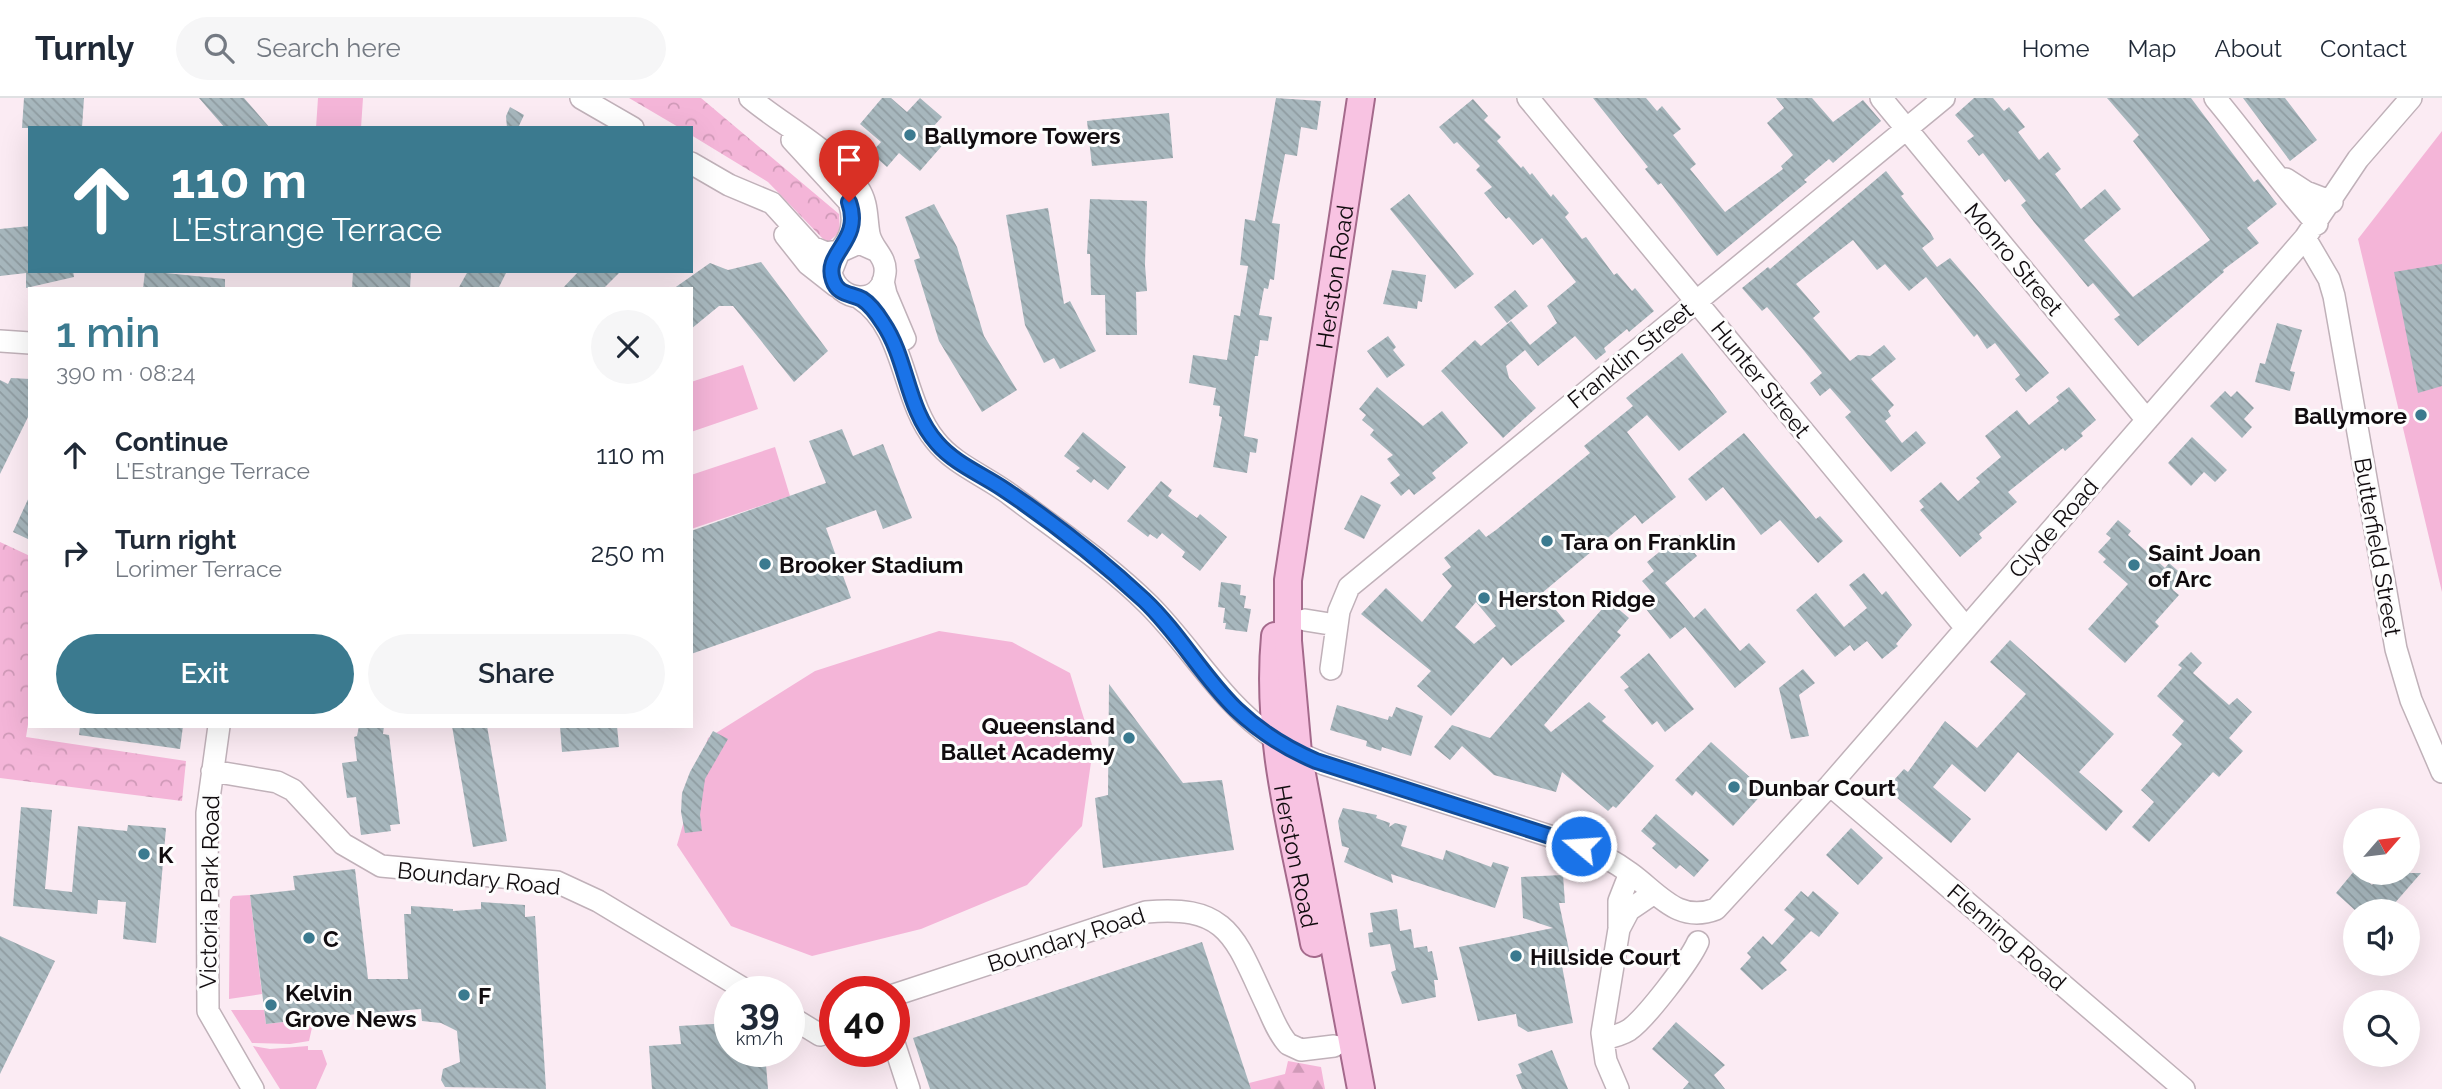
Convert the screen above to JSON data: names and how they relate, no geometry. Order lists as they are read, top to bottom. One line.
{"streets":{"main road":["Herston Road"],"street":["Monro Street","Franklin Street","Hunter Street","Clyde Road","Butterfield Street","Boundary Road","Victoria Park Road","Fleming Road"]},"crossings":[["Monro Street","Franklin Street"],["Monro Street","Clyde Road"],["Herston Road","Boundary Road"],["Franklin Street","Hunter Street"],["Hunter Street","Clyde Road"],["Clyde Road","Butterfield Street"],["Clyde Road","Fleming Road"],["Boundary Road","Victoria Park Road"]],"places":["Ballymore Towers","Ballymore","Tara on Franklin","Brooker Stadium","Saint Joan of Arc","Herston Ridge","Queensland Ballet Academy","Dunbar Court","K","C","Hillside Court","F","Kelvin Grove News"],"north":"top right","page":{"header":"Turnly","search":"Search here","nav":["Home","Map","About","Contact"],"turn":["110 m","L'Estrange Terrace"],"heading":["1 min","390 m · 08:24"],"list":[{"name":"Continue","note":"L'Estrange Terrace","value":"110 m"},{"name":"Turn right","note":"Lorimer Terrace","value":"250 m"}],"buttons":["Exit","Share"],"speed":"39 km/h","limit":"40"}}
